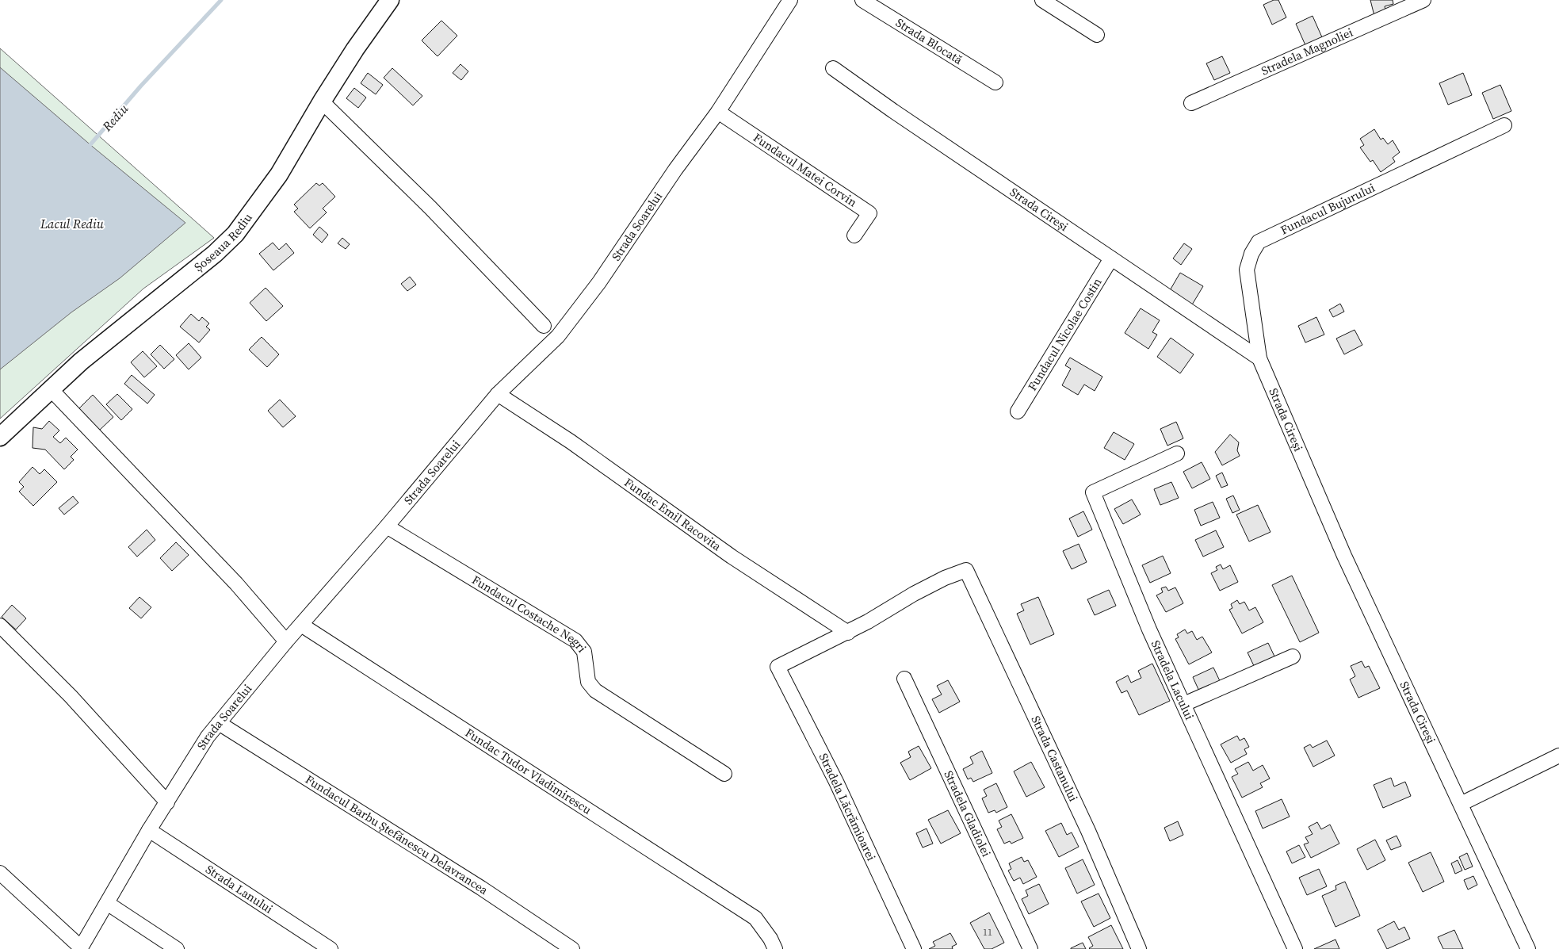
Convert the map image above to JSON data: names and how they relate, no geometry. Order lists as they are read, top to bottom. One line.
{"streets":{"main road":["Șoseaua Rediu"],"street":["Strada Blocată","Stradela Magnoliei","Fundacul Matei Corvin","Strada Cireși","Fundacul Bujurului","Strada Soarelui","Fundacul Nicolae Costin","Fundac Emil Racovita","Fundacul Costache Negri","Stradela Lacului","Strada Castanului","Fundac Tudor Vladimirescu","Stradela Lăcrămioarei","Stradela Gladiolei","Fundacul Barbu Ștefănescu Delavrancea","Strada Lanului"]},"crossings":[["Fundacul Matei Corvin","Strada Soarelui"],["Strada Cireși","Fundacul Bujurului"],["Strada Cireși","Fundacul Nicolae Costin"],["Strada Soarelui","Fundac Emil Racovita"],["Strada Soarelui","Fundacul Costache Negri"],["Strada Soarelui","Fundac Tudor Vladimirescu"],["Strada Soarelui","Fundacul Barbu Ștefănescu Delavrancea"],["Strada Soarelui","Strada Lanului"],["Fundac Emil Racovita","Strada Castanului"],["Fundac Emil Racovita","Stradela Lăcrămioarei"],["Strada Castanului","Stradela Lăcrămioarei"]],"water":["Rediu","Lacul Rediu"],"house_numbers":["11"]}
